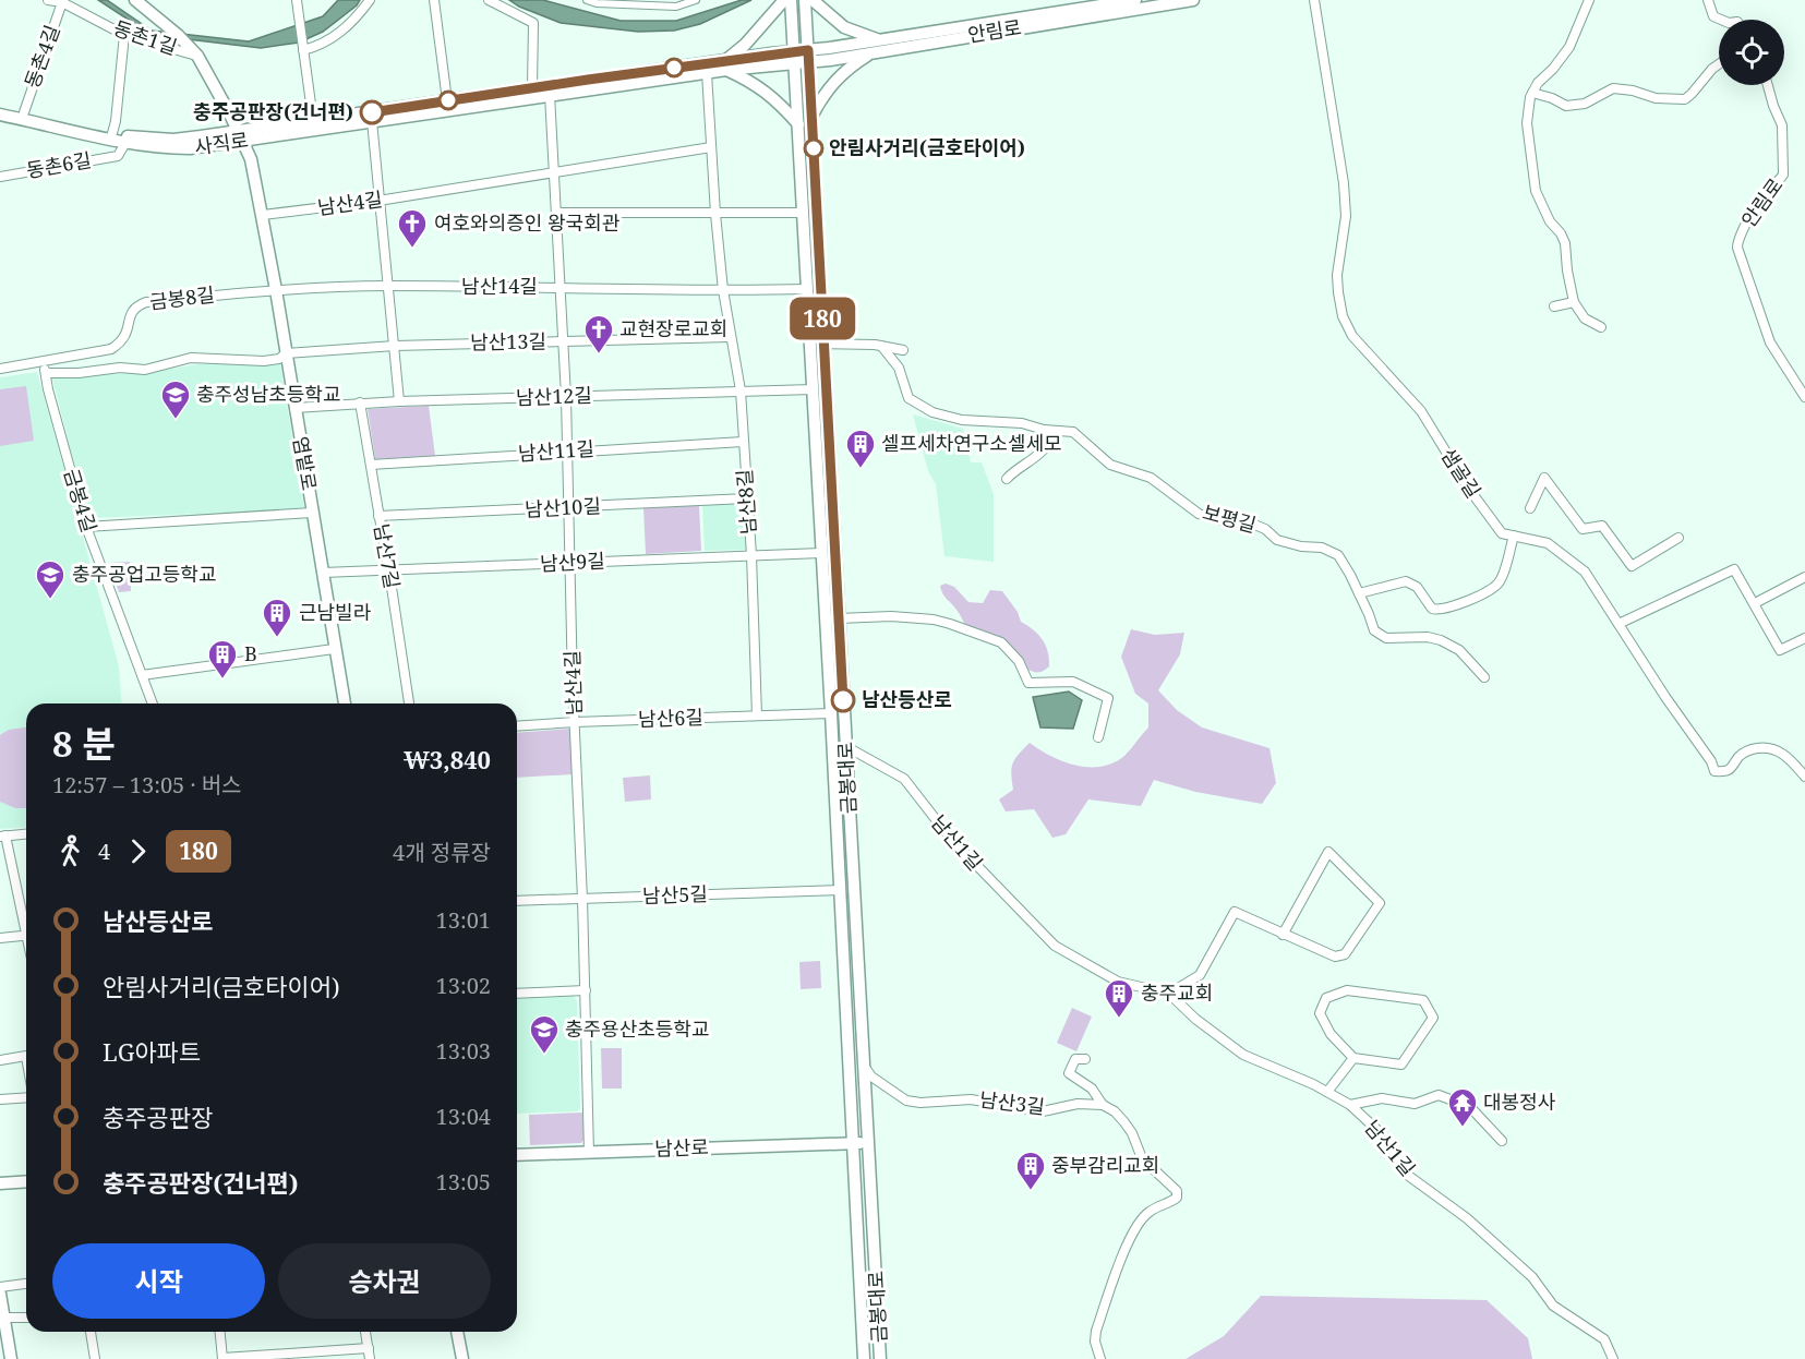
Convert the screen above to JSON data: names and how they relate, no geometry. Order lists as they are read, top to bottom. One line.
{"streets":{"street":["안림로","동촌1길","동촌4길","사직로","동촌6길","남산4길","남산14길","금봉8길","남산13길","남산12길","남산11길","염밭로","샘골길","금봉4길","남산8길","남산10길","보평길","남산7길","남산9길","남산6길","금봉대로","남산1길","남산5길","남산3길","남산로"]},"crossings":[["안림로","사직로"],["안림로","금봉대로"],["동촌1길","동촌4길"],["동촌1길","염밭로"],["동촌4길","사직로"],["사직로","동촌6길"],["사직로","남산4길"],["사직로","염밭로"],["사직로","금봉대로"],["남산4길","남산14길"],["남산4길","남산13길"],["남산4길","남산12길"],["남산4길","남산11길"],["남산4길","염밭로"],["남산4길","남산10길"],["남산4길","남산9길"],["남산4길","남산6길"],["남산4길","남산5길"],["남산4길","남산로"],["남산14길","금봉8길"],["남산14길","염밭로"],["남산14길","남산8길"],["남산14길","금봉대로"],["금봉8길","염밭로"],["금봉8길","금봉4길"],["남산13길","염밭로"],["남산13길","금봉4길"],["남산13길","남산8길"],["남산12길","염밭로"],["남산12길","남산8길"],["남산12길","남산7길"],["남산12길","금봉대로"],["남산11길","남산8길"],["남산11길","남산7길"],["염밭로","남산9길"],["남산8길","남산10길"],["남산8길","남산9길"],["남산8길","남산6길"],["남산10길","남산7길"],["남산7길","남산9길"],["남산9길","금봉대로"],["남산6길","금봉대로"],["금봉대로","남산1길"],["금봉대로","남산5길"],["금봉대로","남산3길"],["금봉대로","남산로"]],"places":{"other":["충주공판장(건너편)","안림사거리(금호타이어)","남산등산로"],"church":["여호와의증인 왕국회관","교현장로교회"],"school or university":["충주성남초등학교","충주공업고등학교","충주용산초등학교"],"building":["셀프세차연구소셀세모","근남빌라","B","충주교회","중부감리교회"],"temple":["대봉정사"]},"lines":["bus line 180"],"page":{"on_map":"180","heading":["8 분","12:57 – 13:05 · 버스","₩3,840"],"legs":["4","180","4개 정류장"],"list":[{"name":"남산등산로","value":"13:01"},{"name":"안림사거리(금호타이어)","value":"13:02"},{"name":"LG아파트","value":"13:03"},{"name":"충주공판장","value":"13:04"},{"name":"충주공판장(건너편)","value":"13:05"}],"buttons":["시작","승차권"]}}
